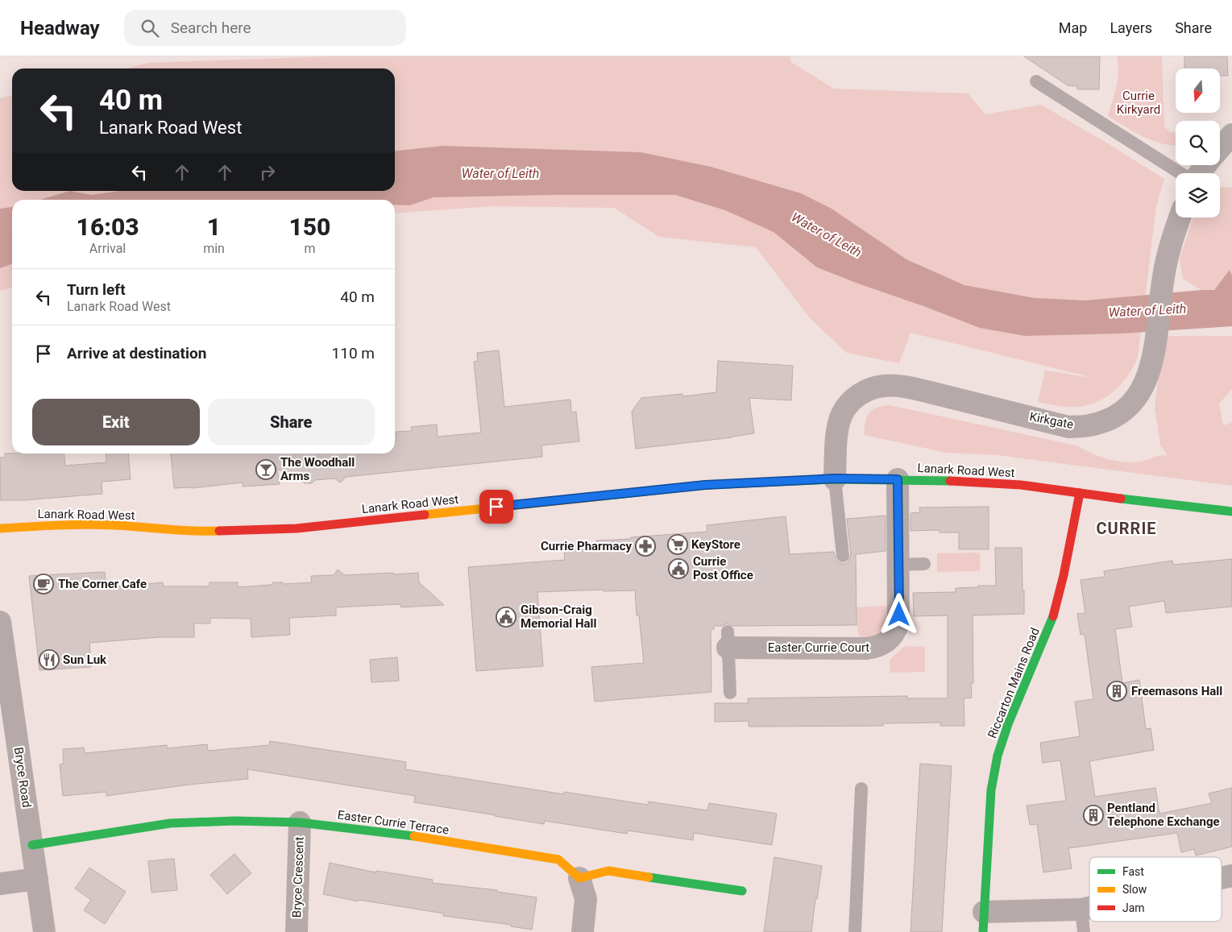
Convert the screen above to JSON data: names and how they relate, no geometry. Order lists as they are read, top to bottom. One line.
{"streets":{"main road":["Lanark Road West","Riccarton Mains Road","Easter Currie Terrace"],"street":["Kirkgate","Easter Currie Court","Bryce Road","Bryce Crescent"]},"crossings":[["Kirkgate","Lanark Road West"],["Lanark Road West","Easter Currie Court"],["Lanark Road West","Riccarton Mains Road"],["Bryce Road","Easter Currie Terrace"],["Easter Currie Terrace","Bryce Crescent"]],"districts":["CURRIE"],"water":["Water of Leith"],"parks":["Currie Kirkyard"],"places":{"bar":["The Woodhall Arms"],"supermarket":["KeyStore"],"pharmacy":["Currie Pharmacy"],"public building":["Currie Post Office","Gibson-Craig Memorial Hall"],"cafe":["The Corner Cafe"],"restaurant":["Sun Luk"],"building":["Freemasons Hall","Pentland Telephone Exchange"]},"legend":["Fast","Slow","Jam"],"north":"bottom","page":{"header":"Headway","search":"Search here","nav":["Map","Layers","Share"],"turn":["40 m","Lanark Road West"],"eta":["16:03","Arrival","1","min","150","m"],"list":[{"name":"Turn left","note":"Lanark Road West","value":"40 m"},{"name":"Arrive at destination","value":"110 m"}],"buttons":["Exit","Share"]}}
